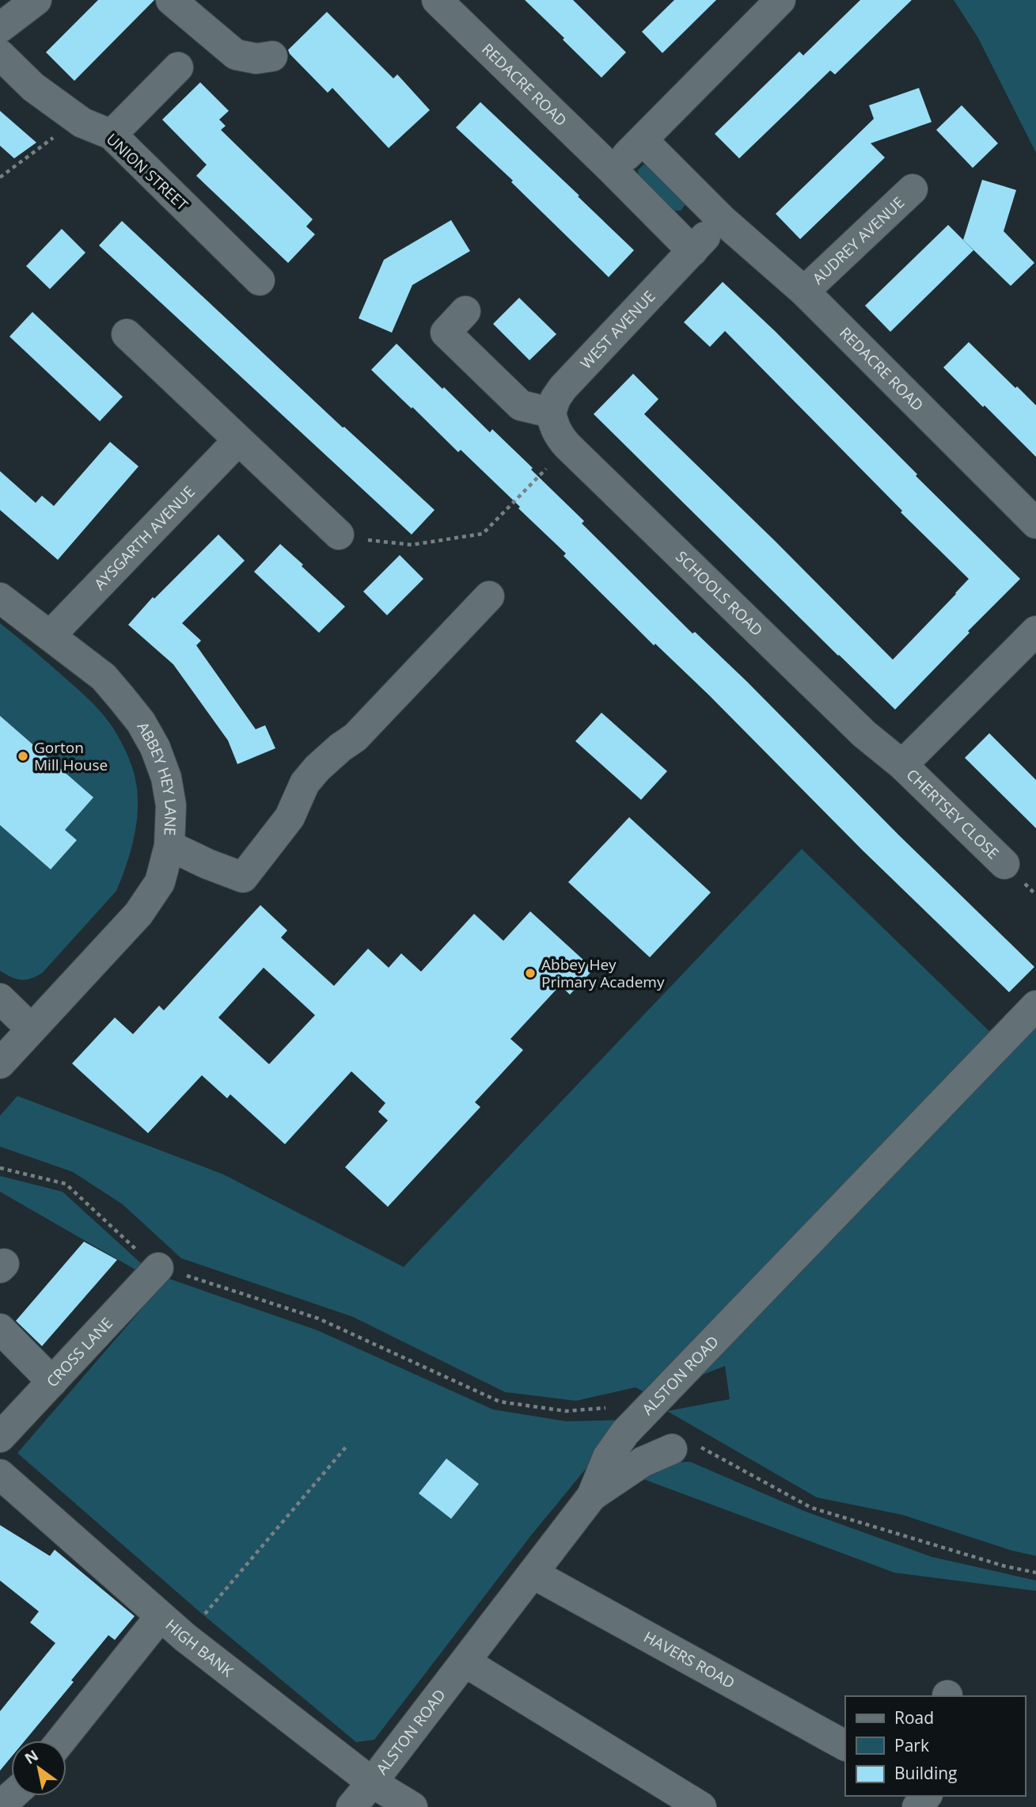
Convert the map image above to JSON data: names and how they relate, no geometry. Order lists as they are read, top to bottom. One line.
{"streets":{"street":["REDACRE ROAD","UNION STREET","AUDREY AVENUE","WEST AVENUE","AYSGARTH AVENUE","SCHOOLS ROAD","ABBEY HEY LANE","CHERTSEY CLOSE","CROSS LANE","ALSTON ROAD","HIGH BANK","HAVERS ROAD"]},"crossings":[["REDACRE ROAD","AUDREY AVENUE"],["REDACRE ROAD","WEST AVENUE"],["WEST AVENUE","SCHOOLS ROAD"],["AYSGARTH AVENUE","ABBEY HEY LANE"],["SCHOOLS ROAD","CHERTSEY CLOSE"],["ALSTON ROAD","HIGH BANK"],["ALSTON ROAD","HAVERS ROAD"]],"places":["Gorton Mill House","Abbey Hey Primary Academy"],"legend":["Road","Park","Building"],"north":"top left"}
